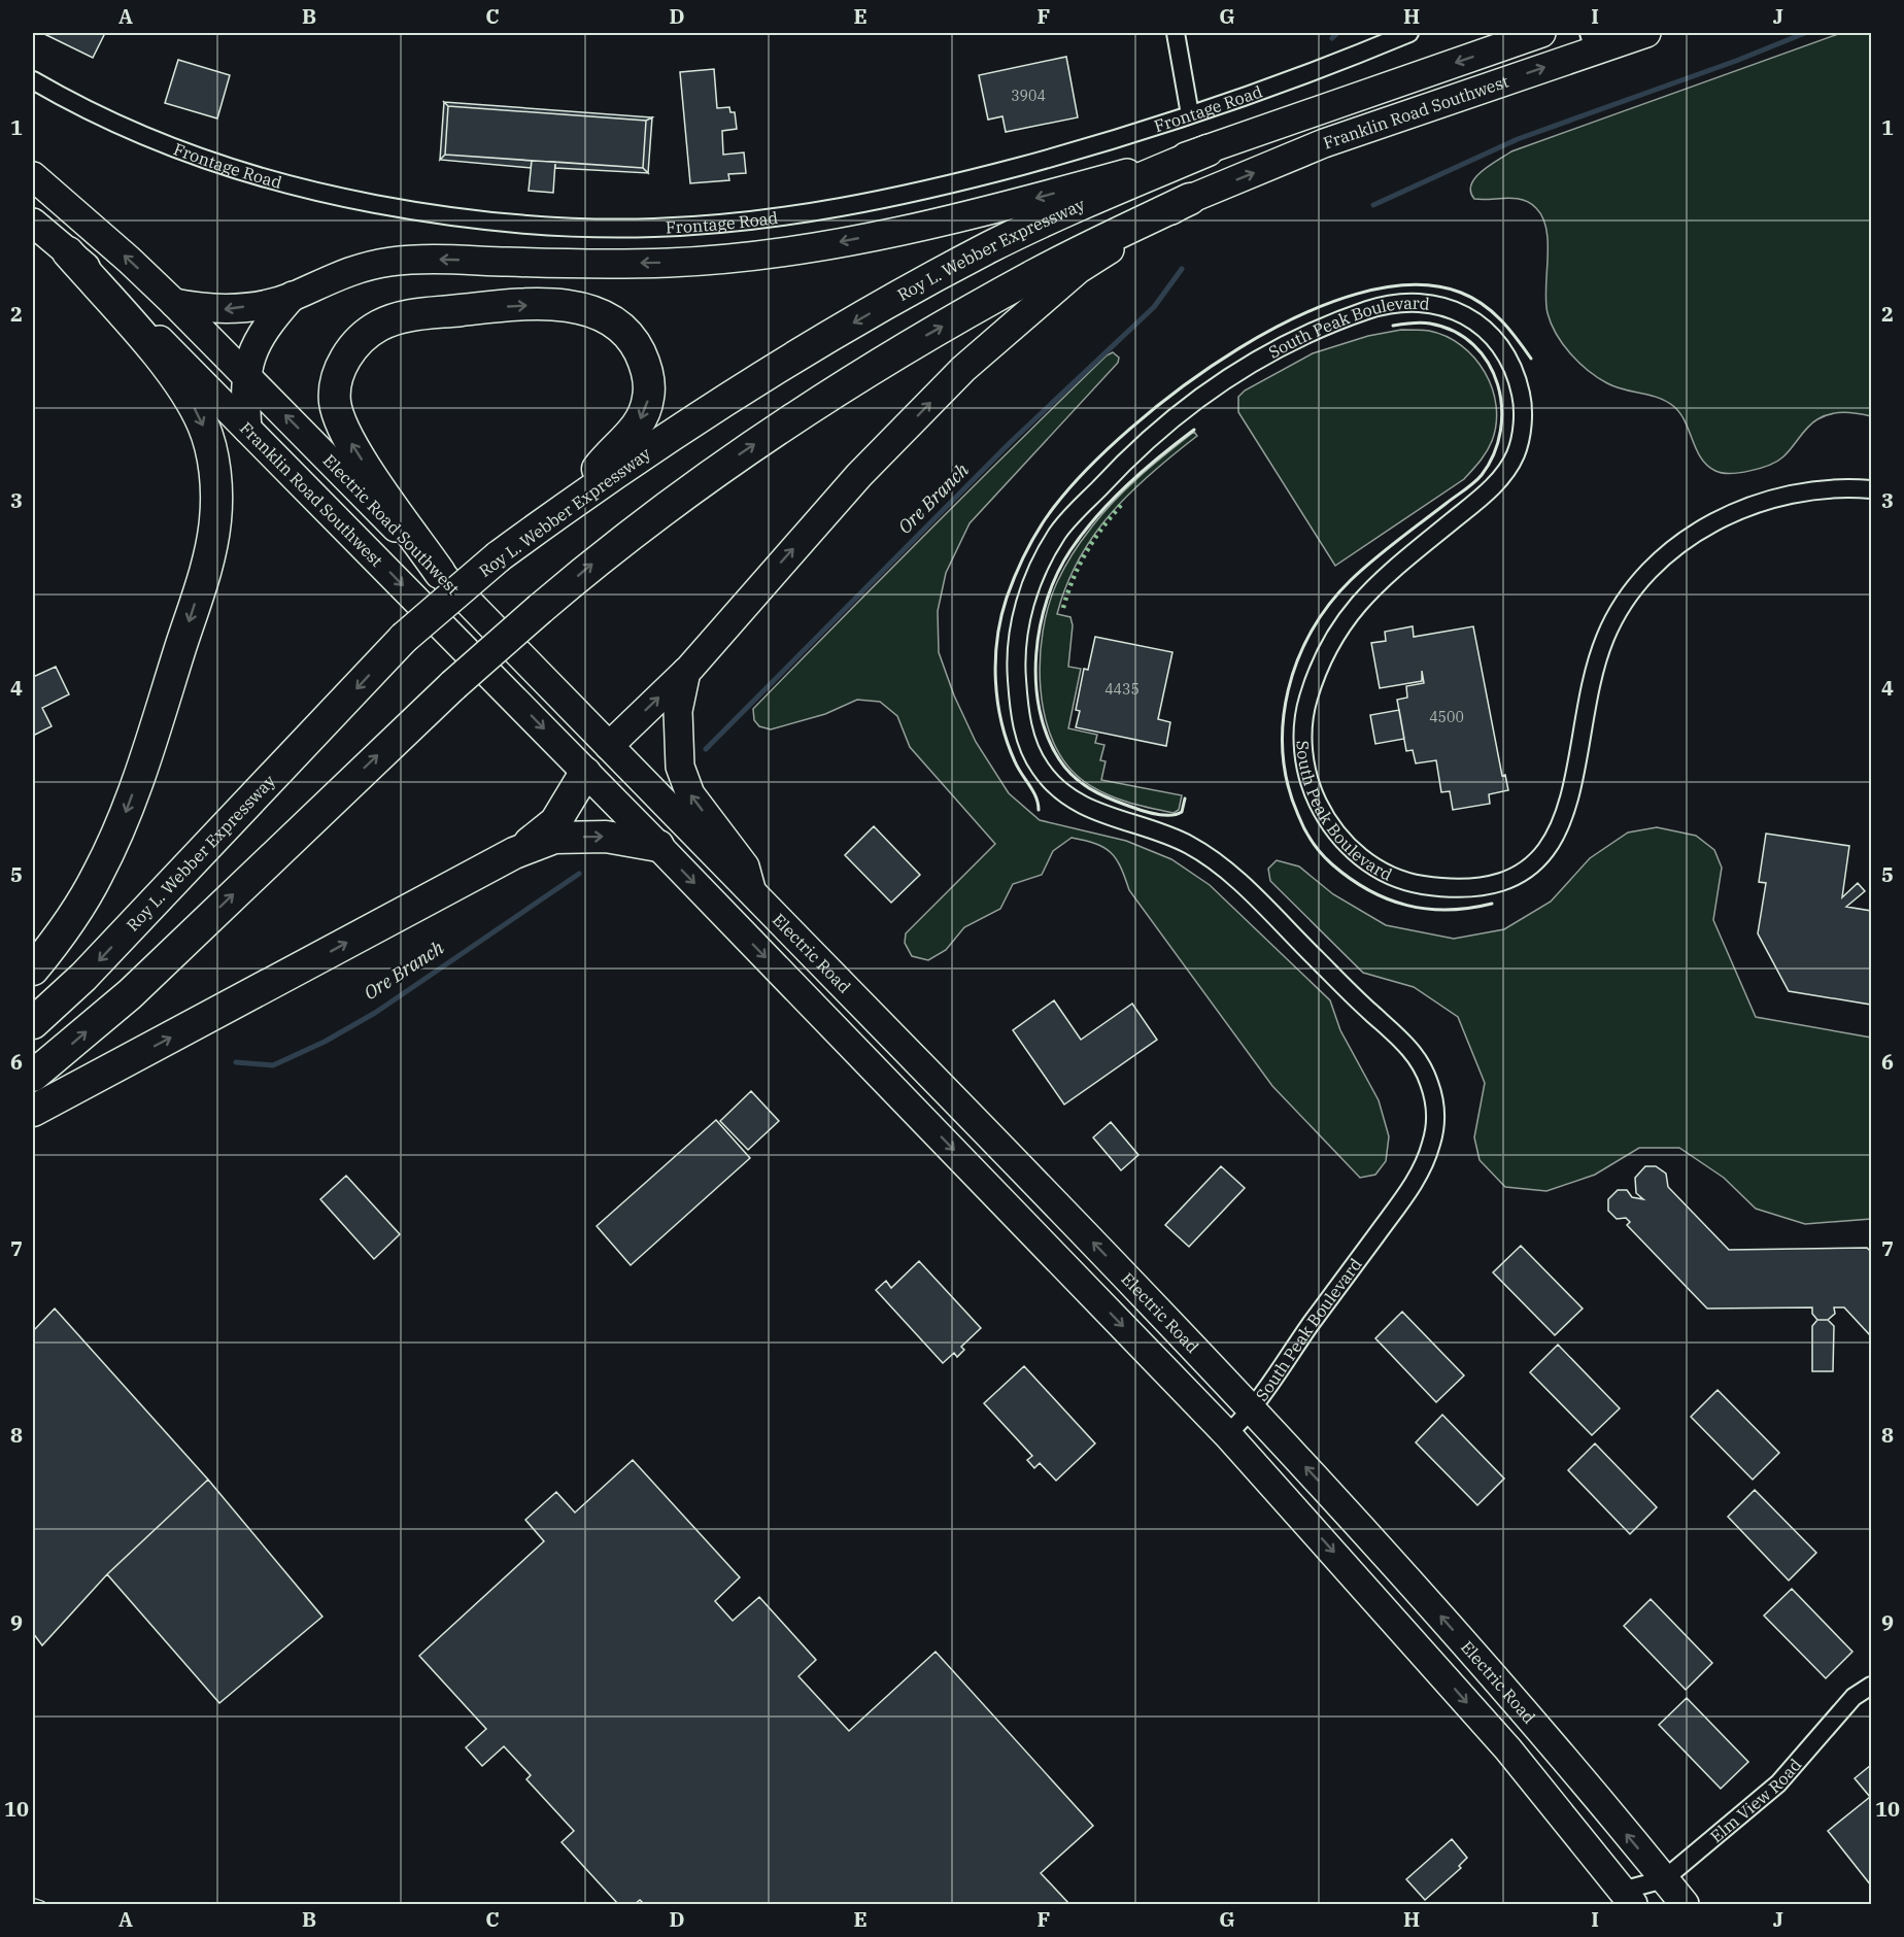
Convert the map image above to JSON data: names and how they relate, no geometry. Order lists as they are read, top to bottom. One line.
{"streets":{"highway":["Roy L. Webber Expressway"],"main road":["Franklin Road Southwest","Electric Road Southwest","Electric Road"],"street":["Frontage Road","South Peak Boulevard","Elm View Road"]},"crossings":[["Franklin Road Southwest","Roy L. Webber Expressway"],["Franklin Road Southwest","Electric Road Southwest"],["Franklin Road Southwest","Electric Road"],["South Peak Boulevard","Electric Road"],["Electric Road Southwest","Electric Road"],["Electric Road","Elm View Road"]],"one_way":["Electric Road Southwest"],"water":["Ore Branch"],"house_numbers":["3904","4435","4500"],"grid":{"columns":["A","B","C","D","E","F","G","H","I","J"],"rows":["1","2","3","4","5","6","7","8","9","10"]}}
